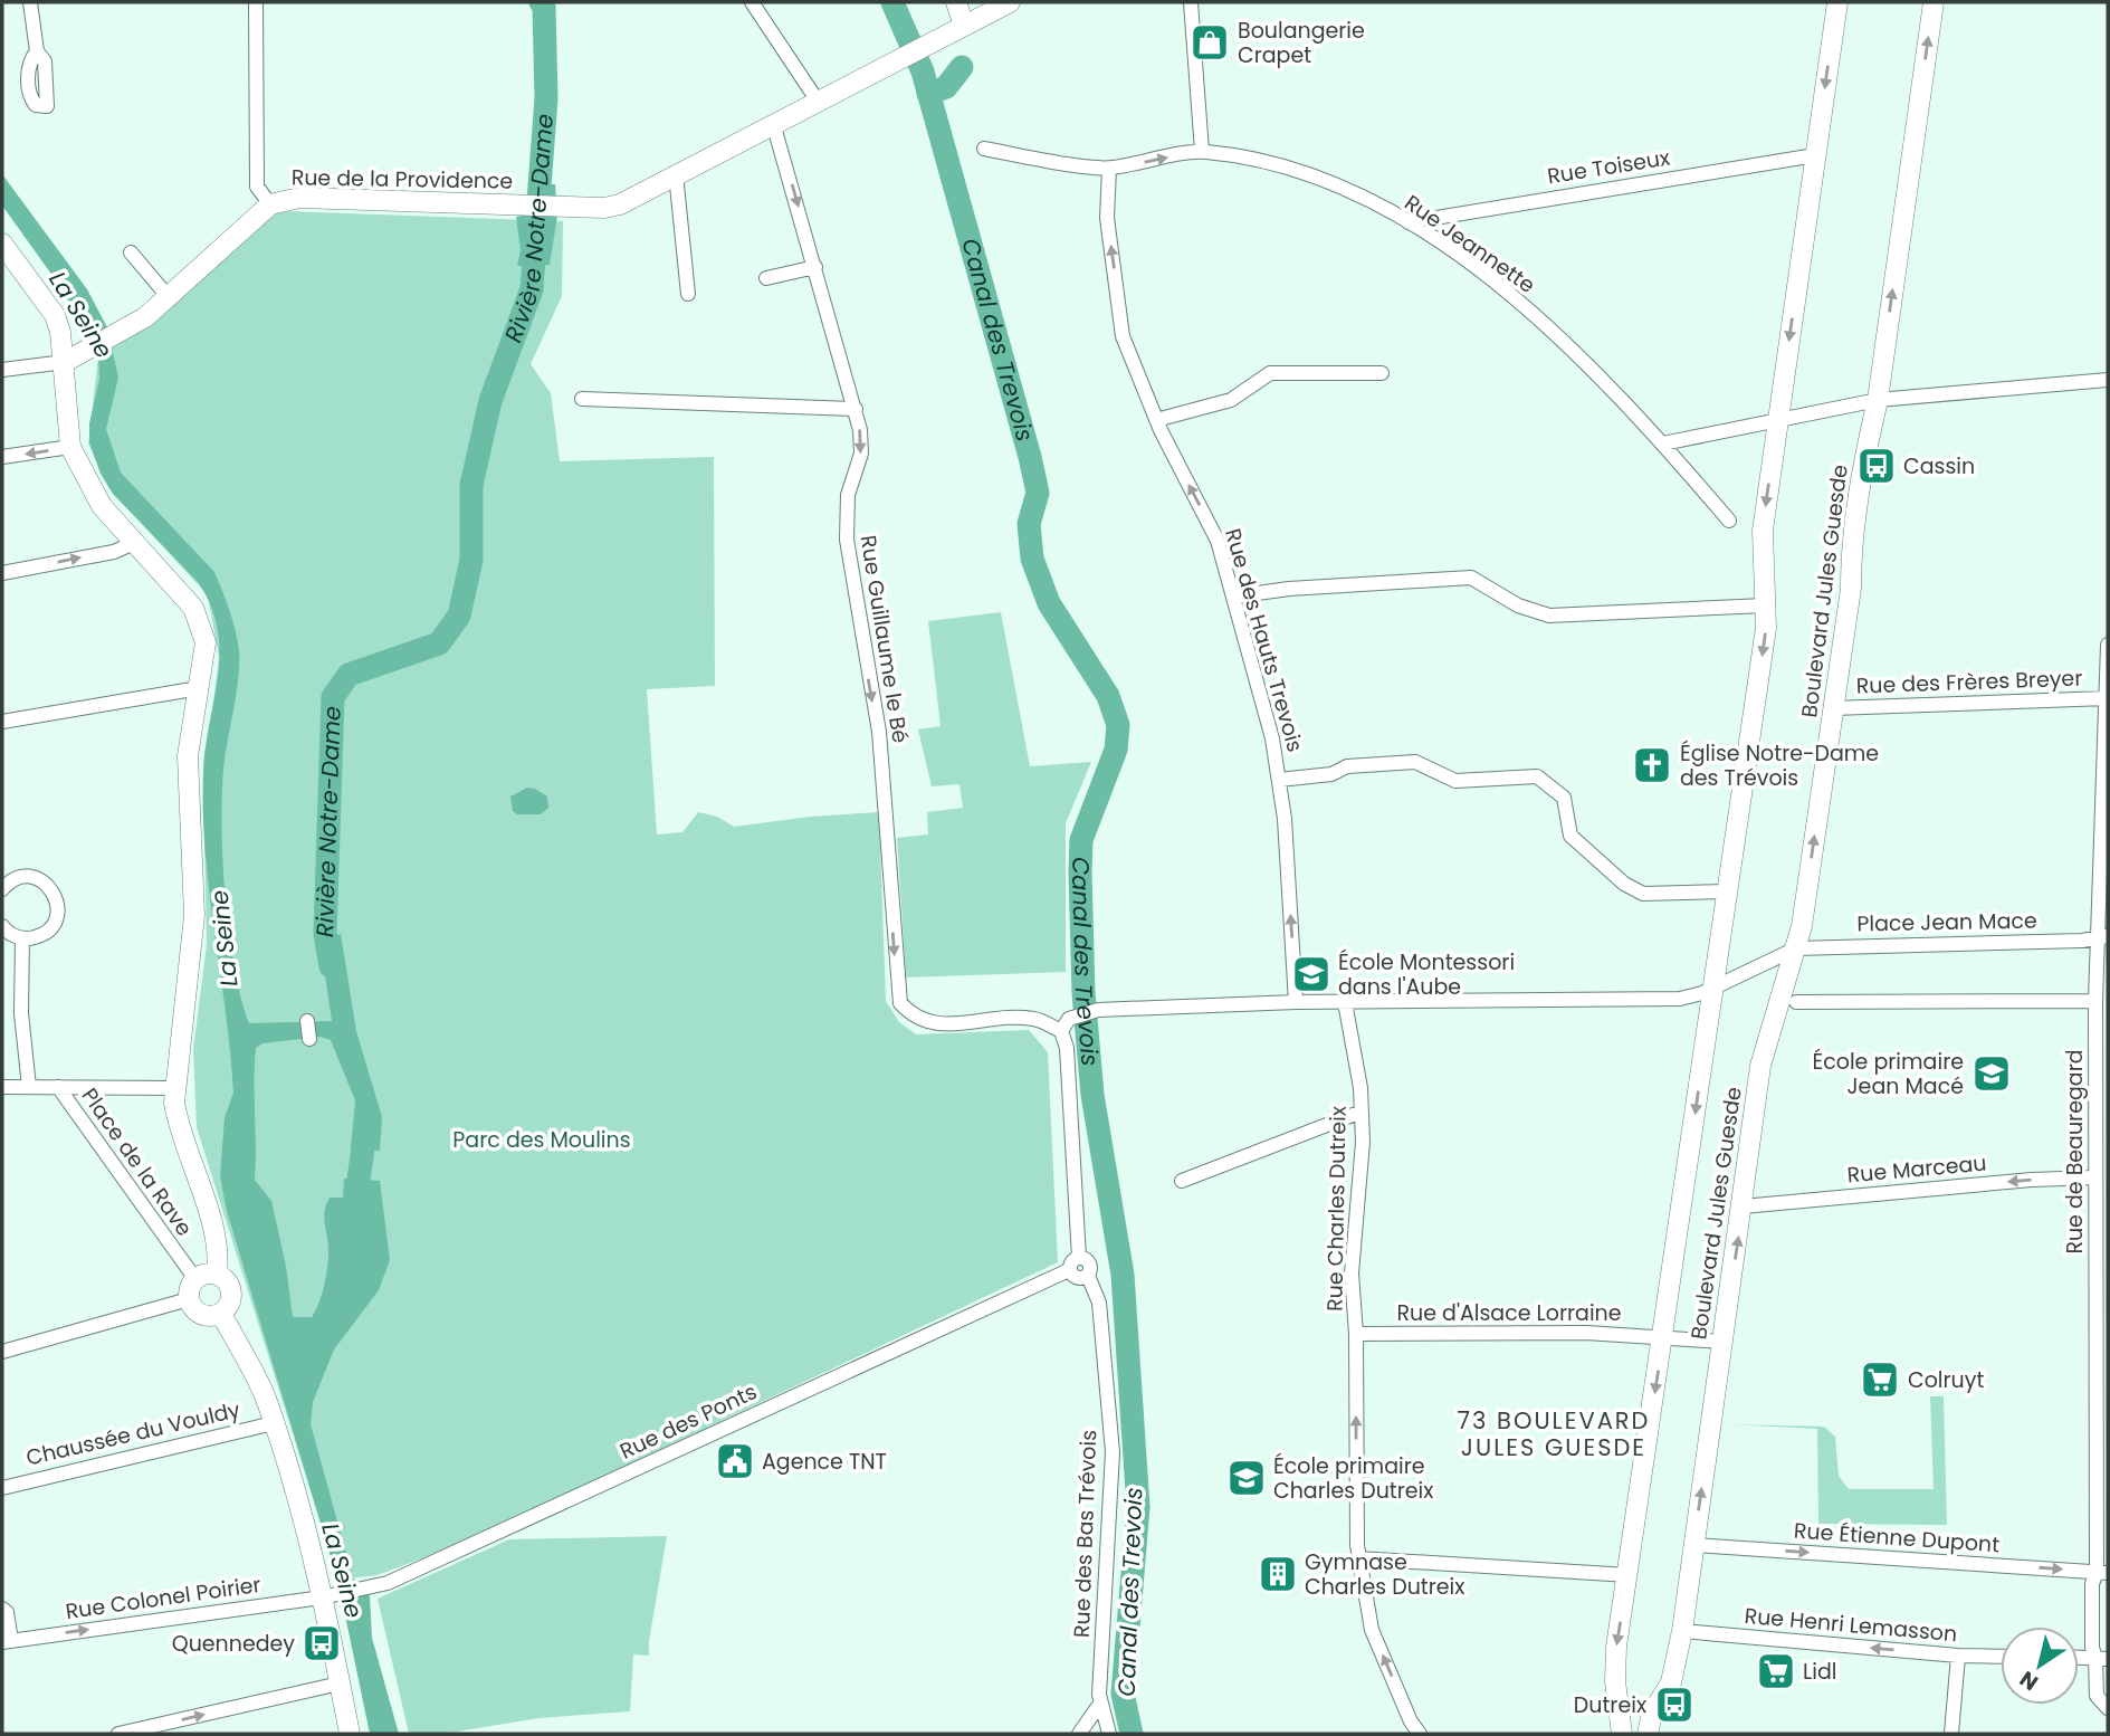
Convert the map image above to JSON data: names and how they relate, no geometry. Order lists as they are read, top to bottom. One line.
{"streets":{"street":["Rue Toiseux","Rue de la Providence","Rue Jeannette","Boulevard Jules Guesde","Rue Guillaume le Bé","Rue des Hauts Trevois","Rue des Frères Breyer","Place Jean Mace","Rue de Beauregard","Place de la Rave","Rue Marceau","Rue Charles Dutreix","Rue d'Alsace Lorraine","Rue des Ponts","Chaussée du Vouldy","Rue des Bas Trévois","Rue Étienne Dupont","Rue Colonel Poirier","Rue Henri Lemasson"]},"crossings":[["Rue Toiseux","Rue Jeannette"],["Rue Toiseux","Boulevard Jules Guesde"],["Rue de la Providence","Rue Guillaume le Bé"],["Rue Jeannette","Rue des Hauts Trevois"],["Boulevard Jules Guesde","Rue des Frères Breyer"],["Boulevard Jules Guesde","Place Jean Mace"],["Boulevard Jules Guesde","Rue Marceau"],["Boulevard Jules Guesde","Rue d'Alsace Lorraine"],["Boulevard Jules Guesde","Rue Étienne Dupont"],["Boulevard Jules Guesde","Rue Henri Lemasson"],["Rue des Frères Breyer","Rue de Beauregard"],["Place Jean Mace","Rue de Beauregard"],["Rue de Beauregard","Rue Marceau"],["Rue de Beauregard","Rue Étienne Dupont"],["Place de la Rave","Chaussée du Vouldy"],["Rue Charles Dutreix","Rue d'Alsace Lorraine"],["Rue des Ponts","Chaussée du Vouldy"],["Rue des Ponts","Rue des Bas Trévois"],["Rue des Ponts","Rue Colonel Poirier"],["Chaussée du Vouldy","Rue Colonel Poirier"]],"one_way":["Rue Guillaume le Bé","Rue des Hauts Trevois","Rue Marceau","Rue Charles Dutreix","Rue Étienne Dupont","Rue Henri Lemasson"],"districts":["73 BOULEVARD JULES GUESDE"],"water":["Rivière Notre-Dame","La Seine","Canal des Trevois"],"parks":["Parc des Moulins"],"places":{"shop":["Boulangerie Crapet"],"bus stop":["Cassin","Quennedey","Dutreix"],"church":["Église Notre-Dame des Trévois"],"school or university":["École Montessori dans l'Aube","École primaire Jean Macé","École primaire Charles Dutreix"],"supermarket":["Colruyt","Lidl"],"public building":["Agence TNT"],"building":["Gymnase Charles Dutreix"]},"north":"bottom left"}
